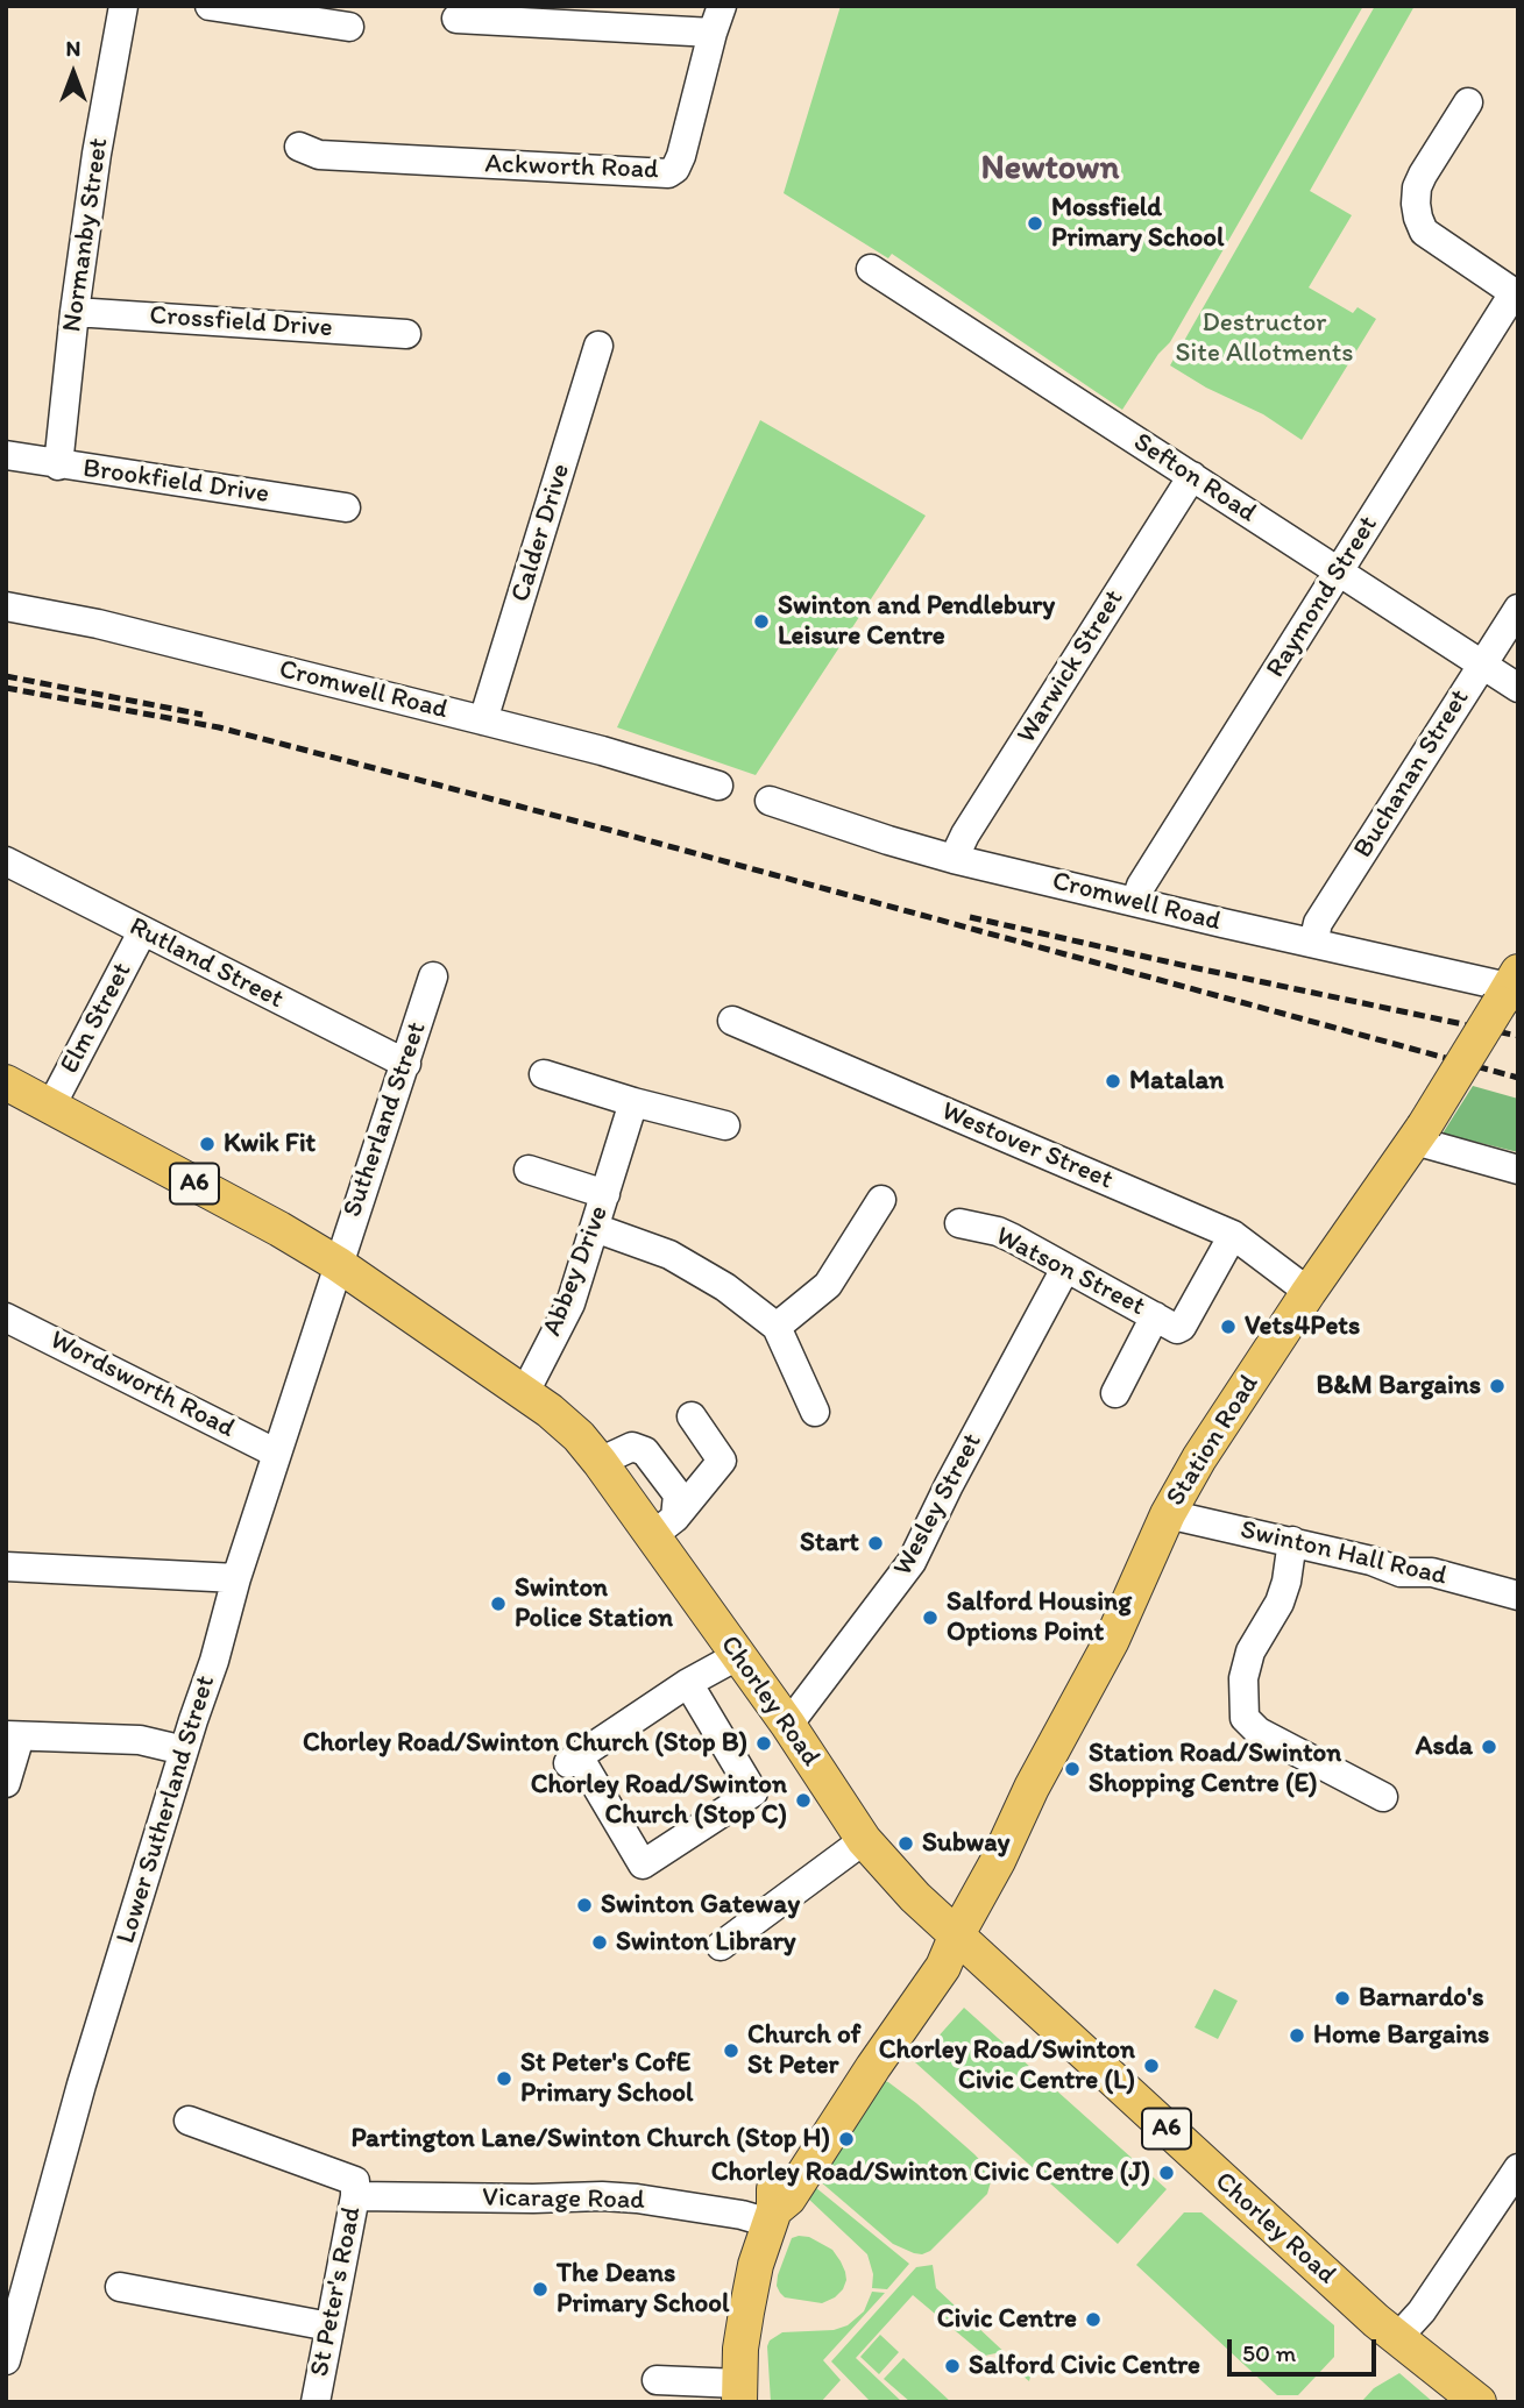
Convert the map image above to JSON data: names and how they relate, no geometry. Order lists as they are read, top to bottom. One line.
{"streets":{"main road":["A6","Station Road","Chorley Road"],"street":["Ackworth Road","Normanby Street","Crossfield Drive","Sefton Road","Brookfield Drive","Calder Drive","Raymond Street","Warwick Street","Cromwell Road","Buchanan Street","Rutland Street","Elm Street","Sutherland Street","Westover Street","Abbey Drive","Watson Street","Wordsworth Road","Wesley Street","Swinton Hall Road","Lower Sutherland Street","Vicarage Road","St Peter's Road"]},"crossings":[["Normanby Street","Crossfield Drive"],["Normanby Street","Brookfield Drive"],["Sefton Road","Raymond Street"],["Sefton Road","Warwick Street"],["Sefton Road","Buchanan Street"],["Calder Drive","Cromwell Road"],["Raymond Street","Cromwell Road"],["Warwick Street","Cromwell Road"],["Cromwell Road","Buchanan Street"],["Cromwell Road","Station Road"],["Rutland Street","Elm Street"],["Rutland Street","Sutherland Street"],["Elm Street","Chorley Road"],["Sutherland Street","Chorley Road"],["Sutherland Street","Lower Sutherland Street"],["Westover Street","Station Road"],["Abbey Drive","Chorley Road"],["Watson Street","Wesley Street"],["Wordsworth Road","Lower Sutherland Street"],["Station Road","Swinton Hall Road"],["Station Road","Chorley Road"],["Wesley Street","Chorley Road"],["Chorley Road","Lower Sutherland Street"],["Vicarage Road","St Peter's Road"]],"districts":["Newtown"],"parks":["Destructor Site Allotments"],"places":["Mossfield Primary School","Swinton and Pendlebury Leisure Centre","Matalan","Kwik Fit","Vets4Pets","B&M Bargains","Start","Swinton Police Station","Salford Housing Options Point","Chorley Road/Swinton Church (Stop B)","Asda","Station Road/Swinton Shopping Centre (E)","Chorley Road/Swinton Church (Stop C)","Subway","Swinton Gateway","Swinton Library","Barnardo's","Home Bargains","Church of St Peter","Chorley Road/Swinton Civic Centre (L)","St Peter's CofE Primary School","Partington Lane/Swinton Church (Stop H)","Chorley Road/Swinton Civic Centre (J)","The Deans Primary School","Civic Centre","Salford Civic Centre"],"scale_bar":"50 m","north":"top"}
